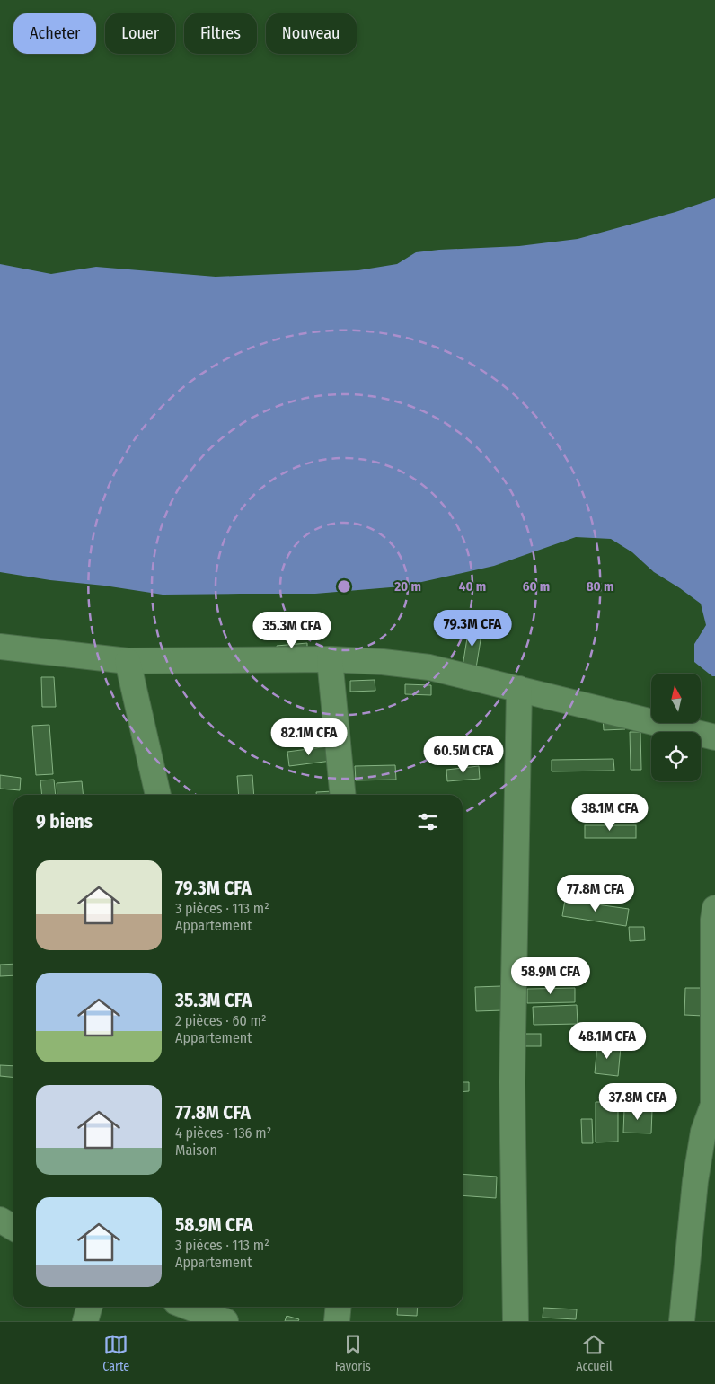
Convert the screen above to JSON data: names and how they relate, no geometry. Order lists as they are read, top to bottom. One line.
{"north":"top","page":{"chip":["Acheter","Louer","Filtres","Nouveau"],"price":["79.3M CFA","35.3M CFA","82.1M CFA","60.5M CFA","38.1M CFA","77.8M CFA","58.9M CFA","48.1M CFA","37.8M CFA"],"heading":"9 biens","list":[{"name":"79.3M CFA","note":"3 pièces · 113 m² · Appartement"},{"name":"35.3M CFA","note":"2 pièces · 60 m² · Appartement"},{"name":"77.8M CFA","note":"4 pièces · 136 m² · Maison"},{"name":"58.9M CFA","note":"3 pièces · 113 m² · Appartement"}],"tabs":["Carte","Favoris","Accueil"]},"rings":["20 m","40 m","60 m","80 m"]}
